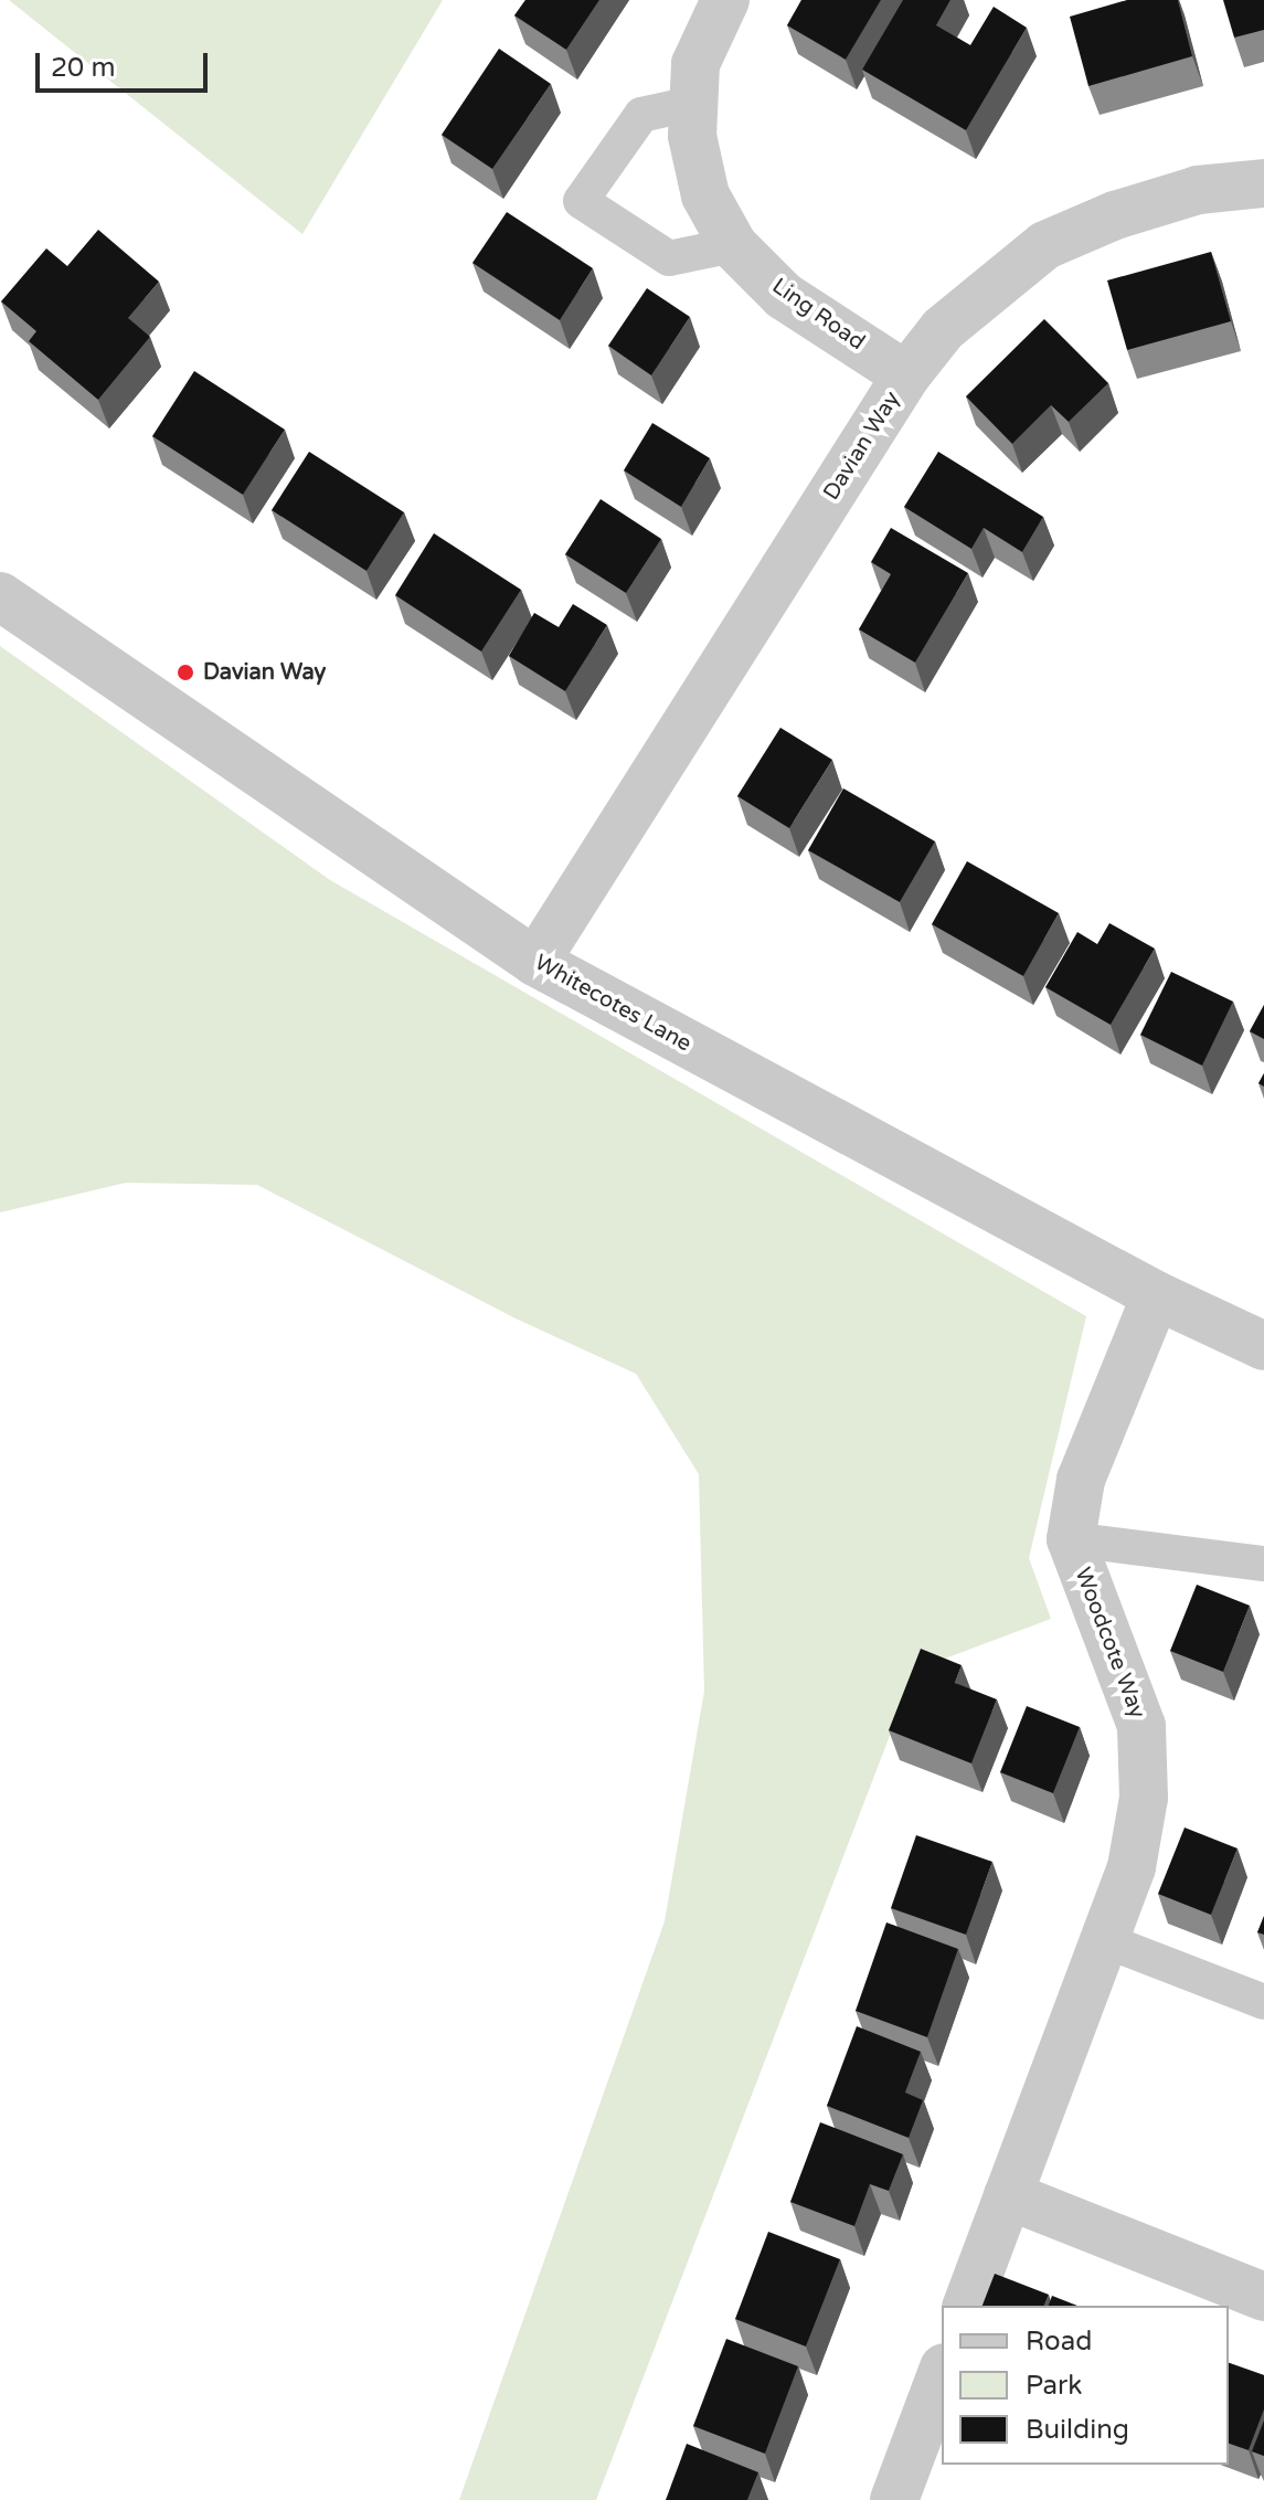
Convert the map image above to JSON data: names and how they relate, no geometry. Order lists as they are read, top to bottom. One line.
{"streets":{"street":["Ling Road","Davian Way","Whitecotes Lane","Woodcote Way"]},"crossings":[["Ling Road","Davian Way"],["Davian Way","Whitecotes Lane"],["Whitecotes Lane","Woodcote Way"]],"places":["Davian Way"],"legend":["Road","Park","Building"],"scale_bar":"20 m"}
